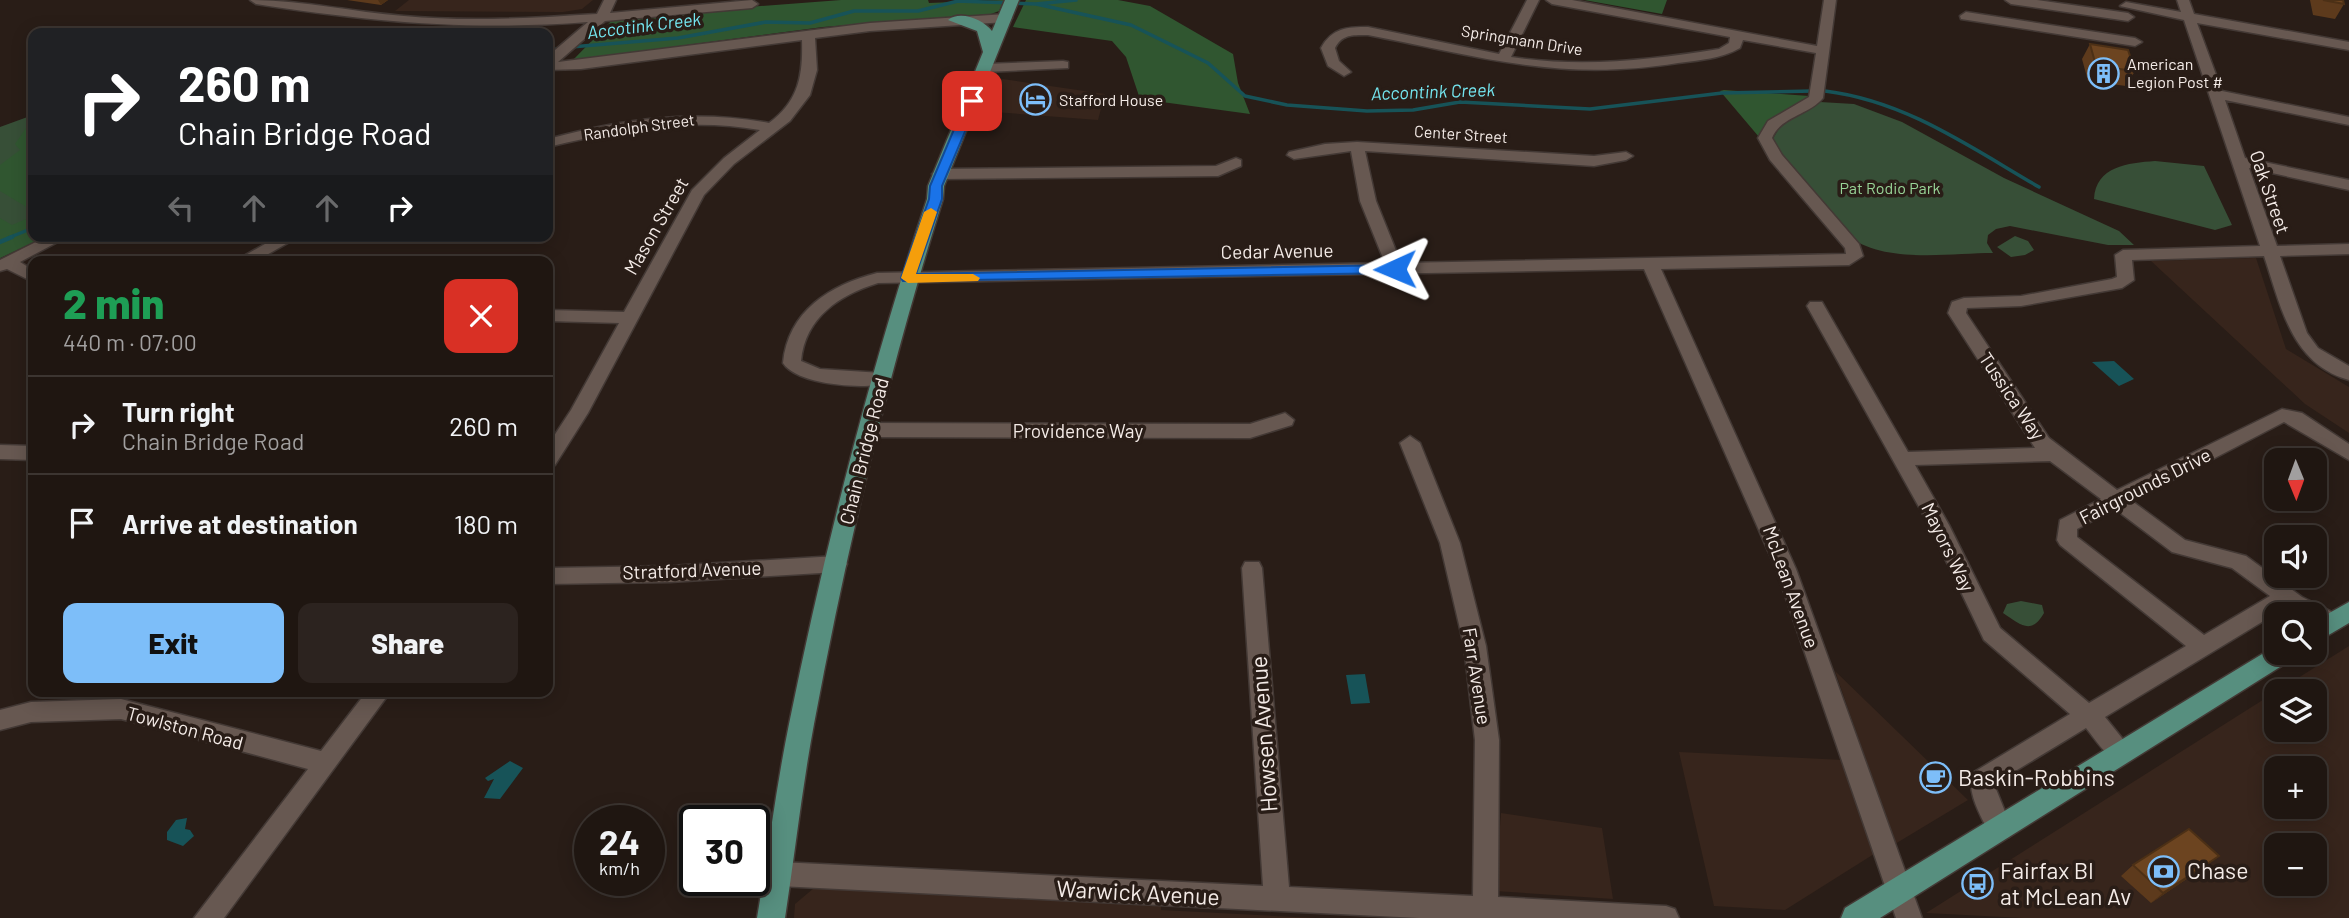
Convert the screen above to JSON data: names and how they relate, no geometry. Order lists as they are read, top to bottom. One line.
{"streets":{"main road":["Chain Bridge Road"],"street":["Springmann Drive","Randolph Street","Center Street","Oak Street","Mason Street","Cedar Avenue","Tussica Way","Providence Way","Fairgrounds Drive","Mayors Way","Stratford Avenue","McLean Avenue","Farr Avenue","Towlston Road","Howsen Avenue","Warwick Avenue"]},"crossings":[["Randolph Street","Mason Street"],["Oak Street","Tussica Way"],["Cedar Avenue","Chain Bridge Road"],["Cedar Avenue","McLean Avenue"],["Tussica Way","Fairgrounds Drive"],["Providence Way","Chain Bridge Road"],["Chain Bridge Road","Stratford Avenue"],["Chain Bridge Road","Warwick Avenue"],["Farr Avenue","Warwick Avenue"],["Howsen Avenue","Warwick Avenue"]],"water":["Accotink Creek","Accontink Creek"],"parks":["Pat Rodio Park"],"places":{"building":["American Legion Post #"],"hotel":["Stafford House"],"cafe":["Baskin-Robbins"],"bank":["Chase"],"bus stop":["Fairfax Bl at McLean Av"]},"north":"bottom","page":{"turn":["260 m","Chain Bridge Road"],"heading":["2 min","440 m · 07:00"],"list":[{"name":"Turn right","note":"Chain Bridge Road","value":"260 m"},{"name":"Arrive at destination","value":"180 m"}],"map_buttons":["+","−"],"buttons":["Exit","Share"],"speed":"24 km/h","limit":"30"}}
